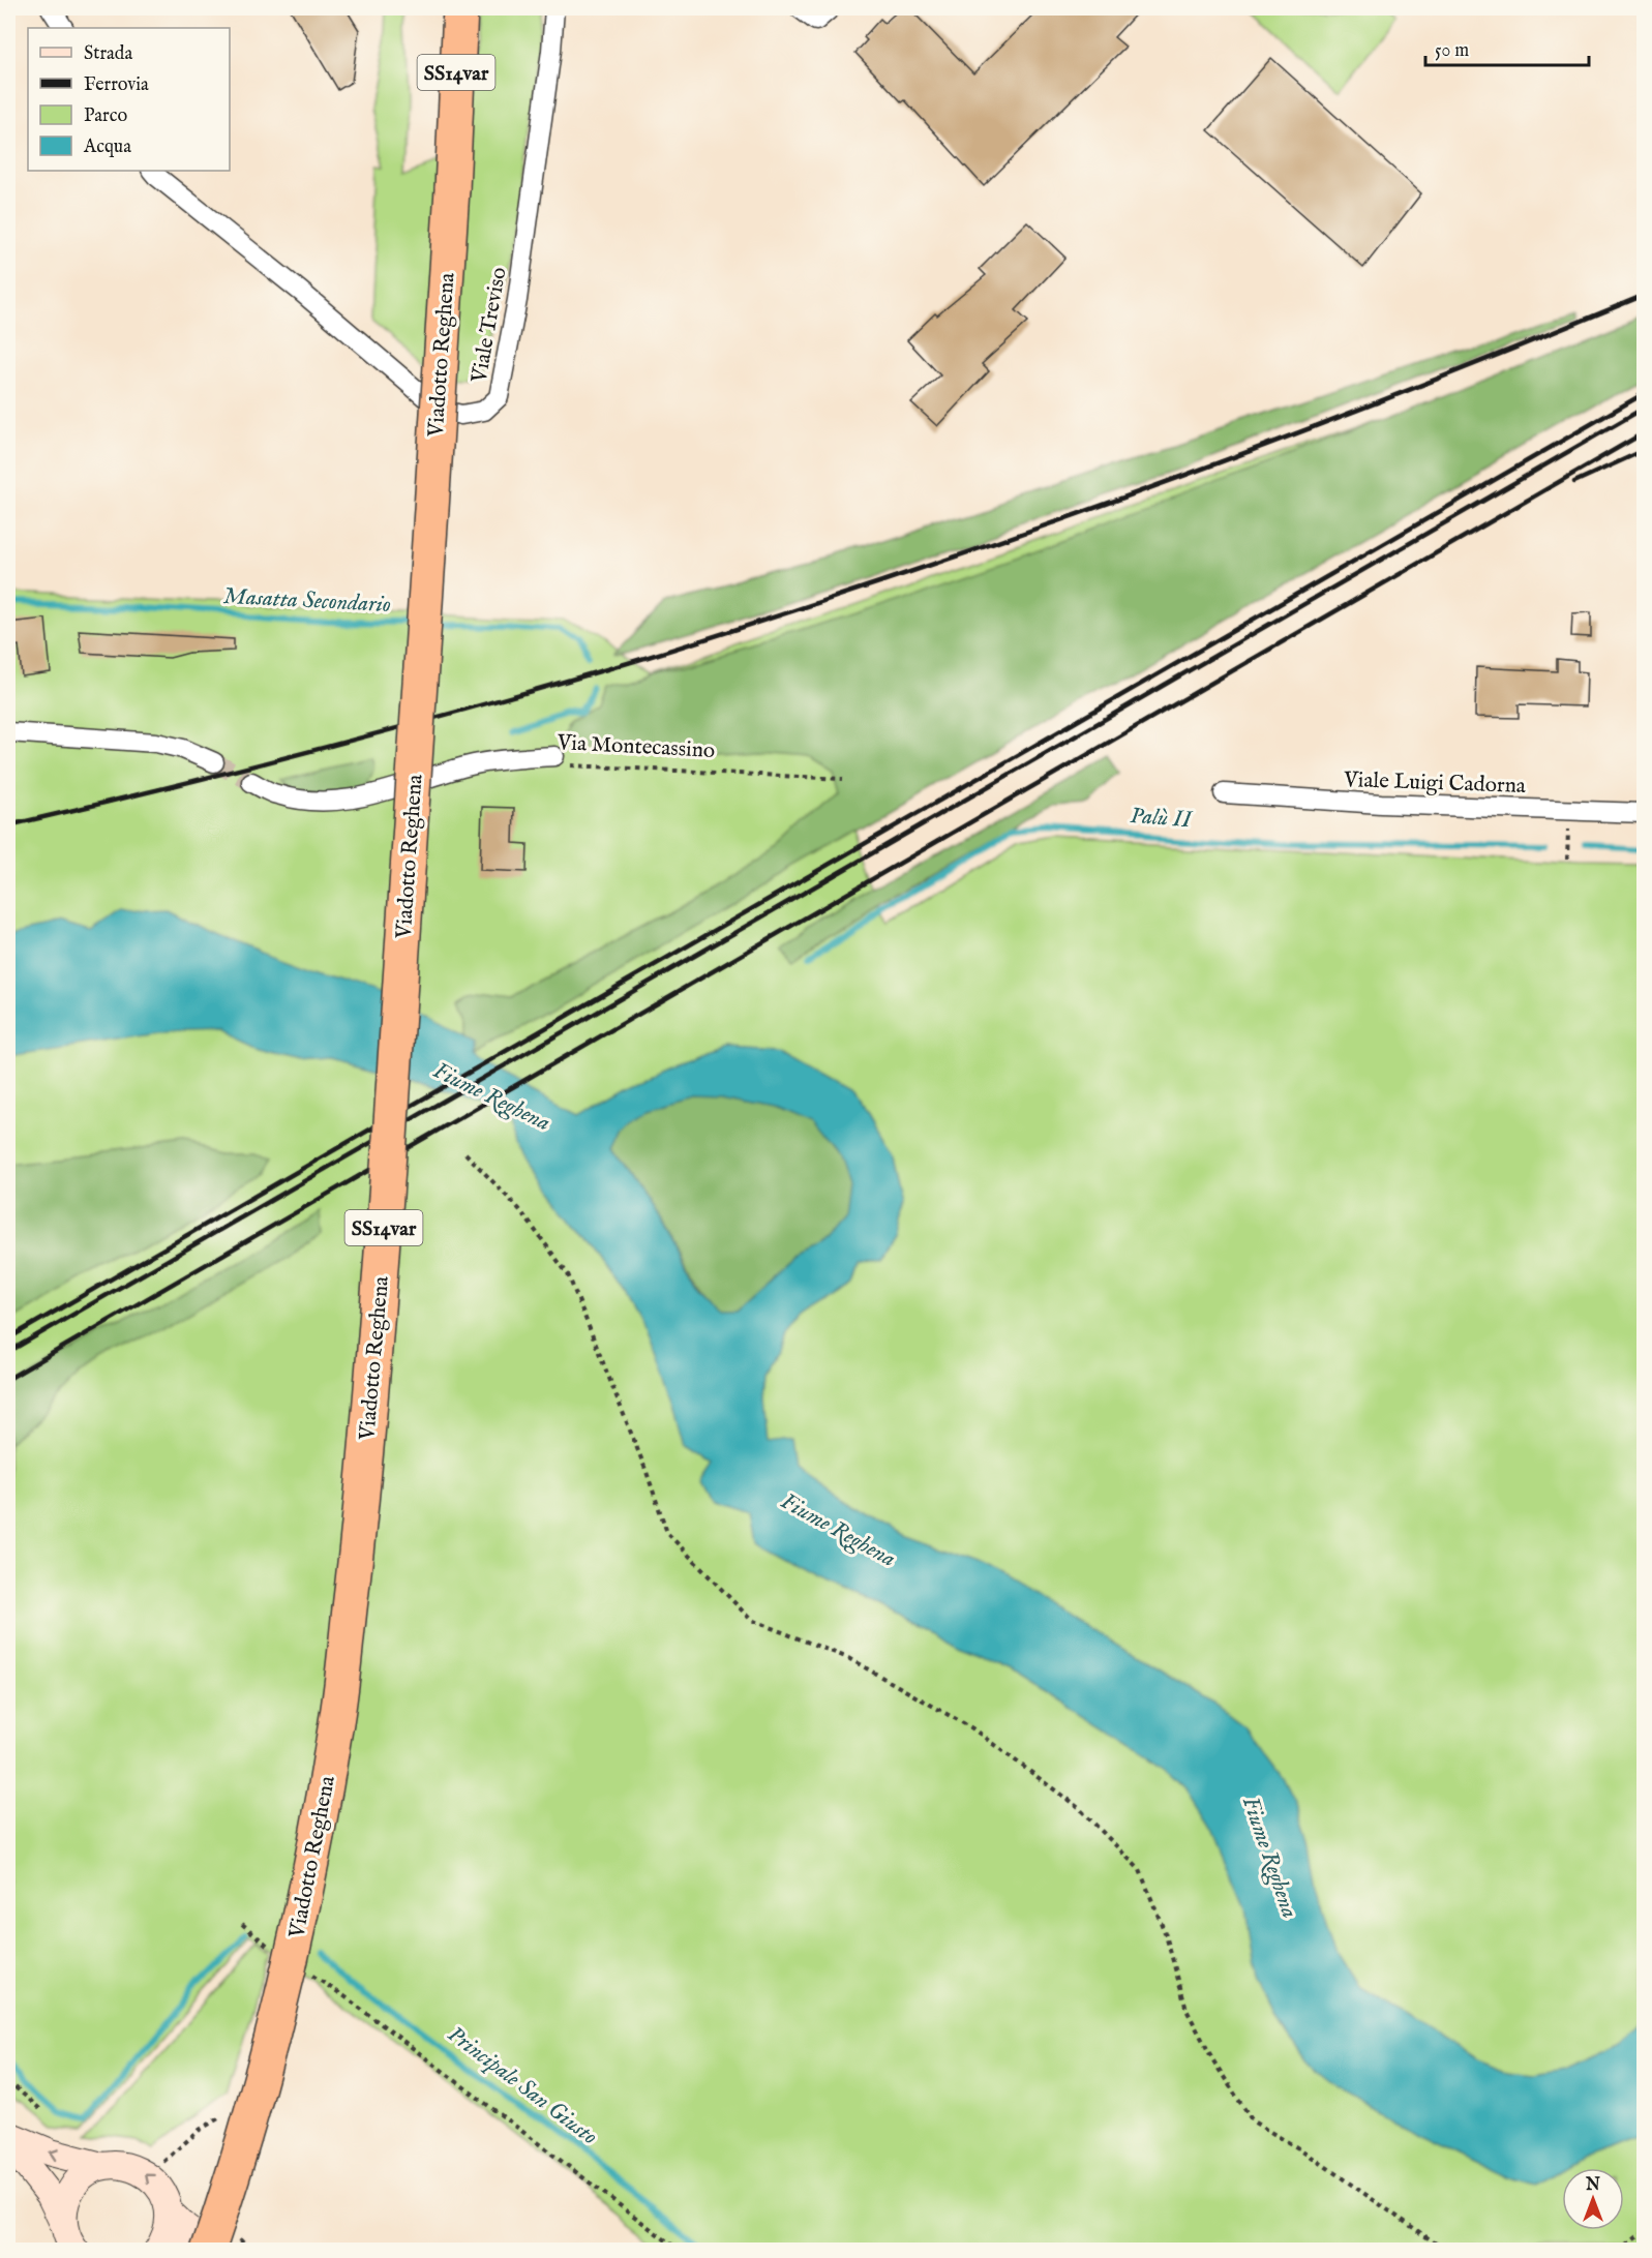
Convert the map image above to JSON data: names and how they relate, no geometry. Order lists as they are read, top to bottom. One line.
{"streets":{"highway":["SS14var","Viadotto Reghena"],"street":["Viale Treviso","Via Montecassino","Viale Luigi Cadorna"]},"crossings":[["SS14var","Viadotto Reghena"]],"water":["Masatta Secondario","Palù II","Fiume Reghena","Principale San Giusto"],"legend":["Strada","Ferrovia","Parco","Acqua"],"scale_bar":"50 m","north":"top"}
